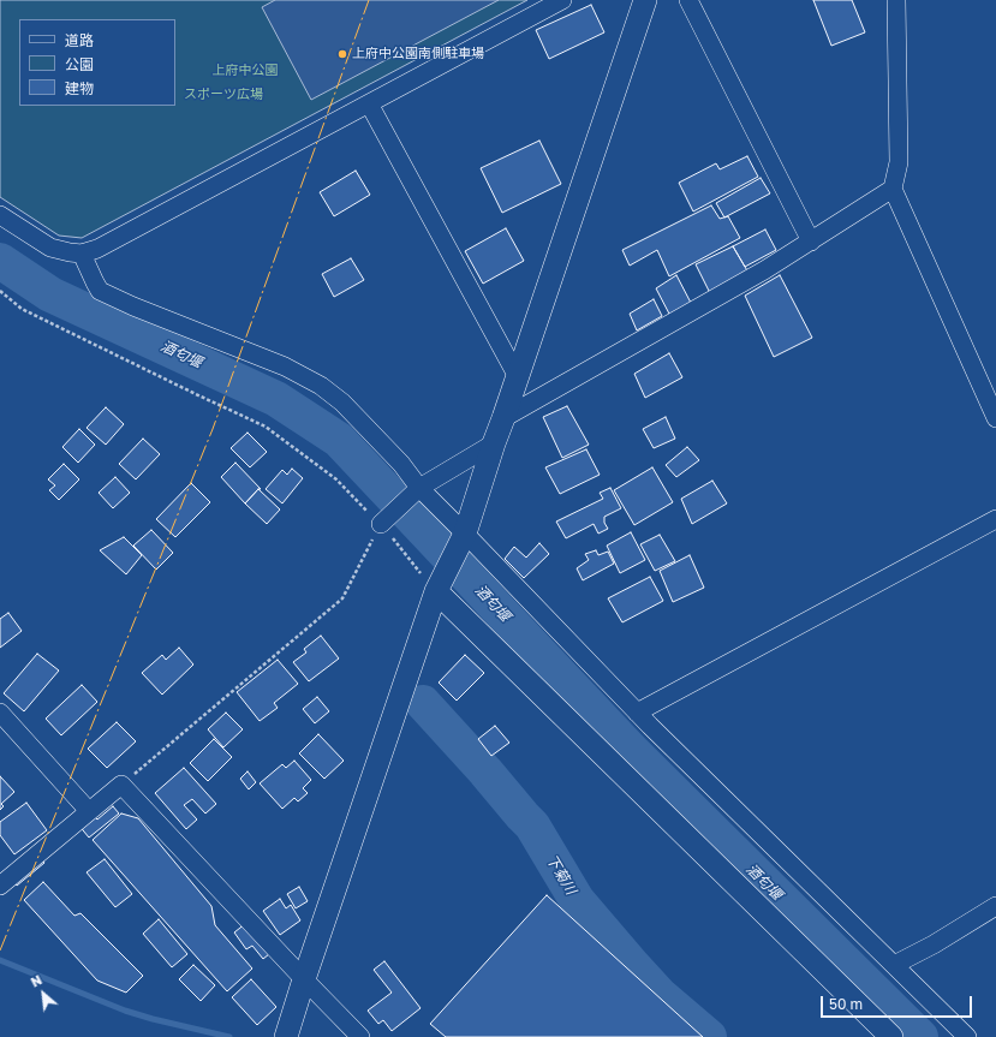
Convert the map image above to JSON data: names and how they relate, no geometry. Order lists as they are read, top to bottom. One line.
{"water":["酒匂堰","下菊川"],"parks":["上府中公園","スポーツ広場"],"places":["上府中公園南側駐車場"],"legend":["道路","公園","建物"],"scale_bar":"50 m","north":"top left"}
